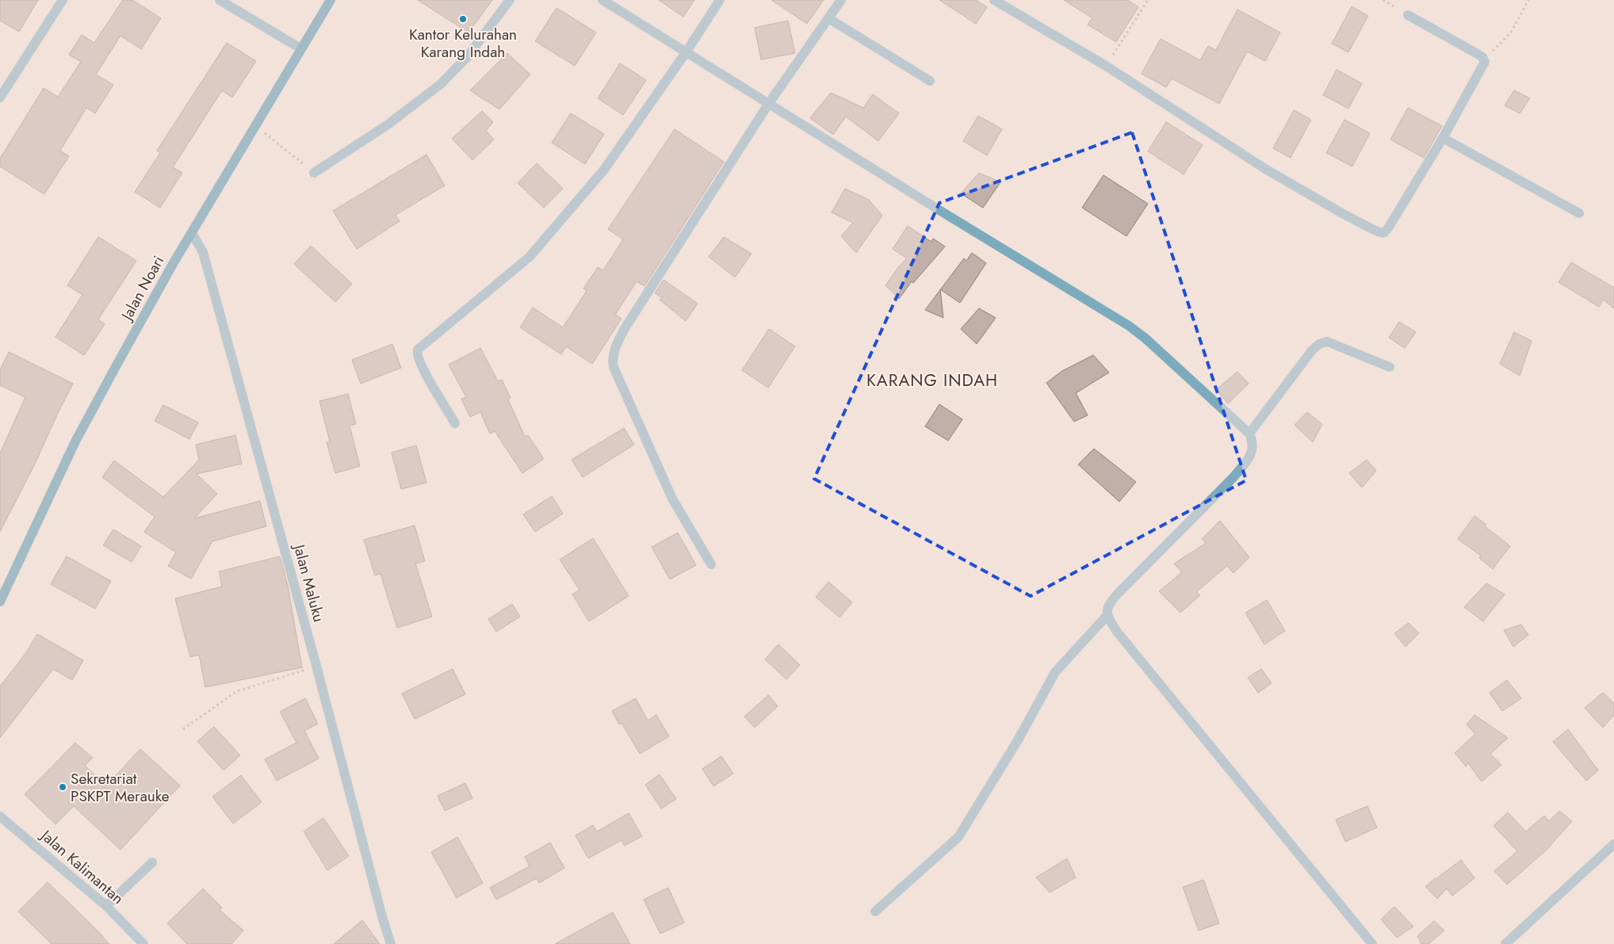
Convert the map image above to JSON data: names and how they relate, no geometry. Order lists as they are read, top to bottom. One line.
{"streets":{"street":["Jalan Noari","Jalan Maluku","Jalan Kalimantan"]},"crossings":[["Jalan Noari","Jalan Maluku"]],"districts":["KARANG INDAH"],"places":["Kantor Kelurahan Karang Indah","Sekretariat PSKPT Merauke"]}
